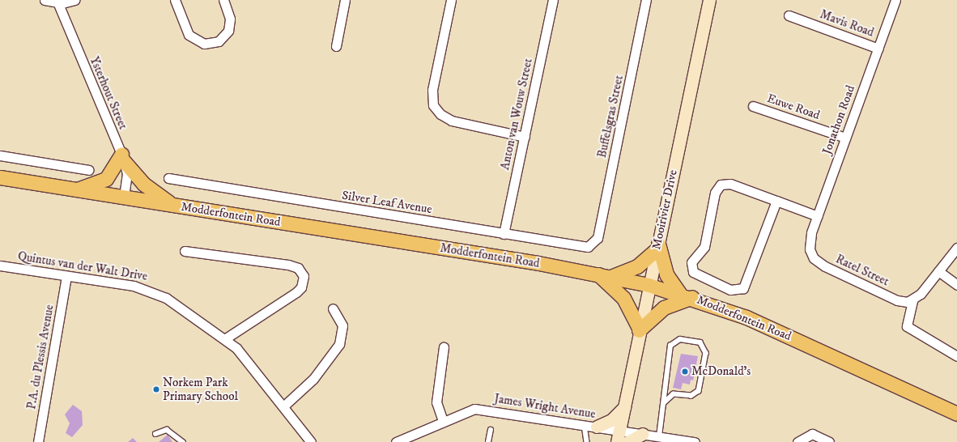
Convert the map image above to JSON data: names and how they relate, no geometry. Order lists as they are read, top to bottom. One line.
{"streets":{"main road":["Modderfontein Road"],"street":["Mavis Road","Ysterhout Street","Euwe Road","Anton van Wouw Street","Buffelsgras Street","Jonathon Road","Silver Leaf Avenue","Mooirivier Drive","Quintus van der Walt Drive","Ratel Street","P.A. du Plessis Avenue","James Wright Avenue"]},"crossings":[["Mavis Road","Jonathon Road"],["Ysterhout Street","Modderfontein Road"],["Euwe Road","Jonathon Road"],["Anton van Wouw Street","Silver Leaf Avenue"],["Buffelsgras Street","Silver Leaf Avenue"],["Jonathon Road","Ratel Street"],["Mooirivier Drive","Modderfontein Road"],["Mooirivier Drive","James Wright Avenue"],["Quintus van der Walt Drive","P.A. du Plessis Avenue"]],"places":["McDonald's","Norkem Park Primary School"]}
